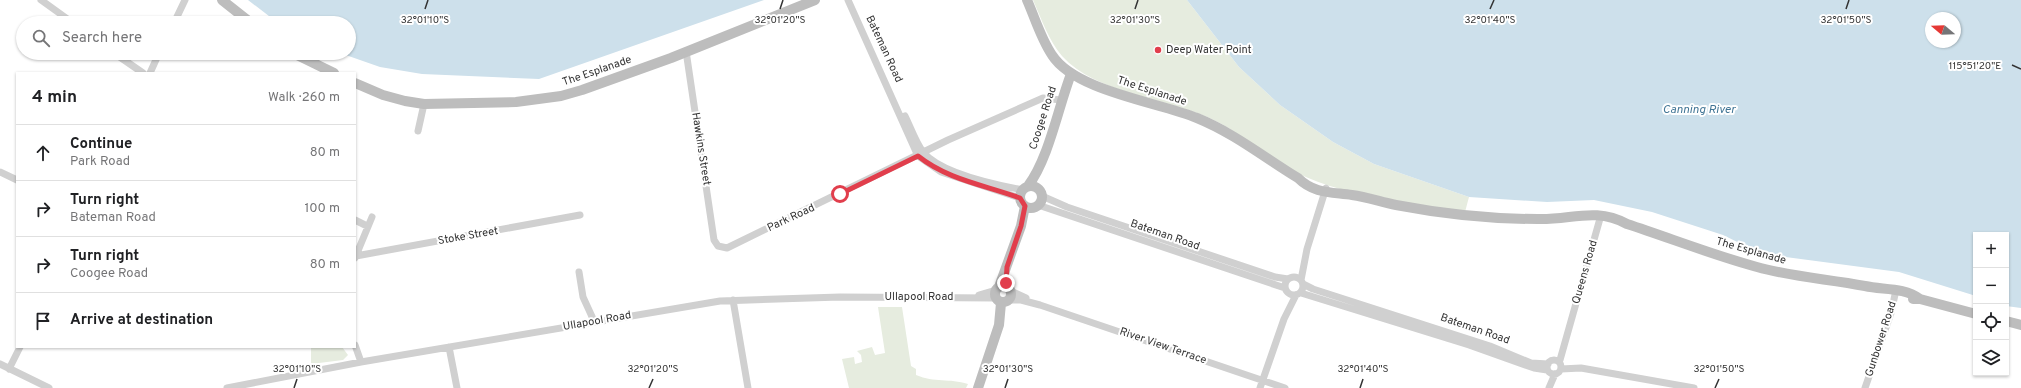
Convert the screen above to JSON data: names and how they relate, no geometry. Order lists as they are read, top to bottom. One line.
{"streets":{"street":["Bateman Road","The Esplanade","Coogee Road","Hawkins Street","Park Road","Stoke Street","Queens Road","Ullapool Road","Gunbower Road","River View Terrace"]},"crossings":[["Bateman Road","Coogee Road"],["Bateman Road","Park Road"],["Bateman Road","Queens Road"],["The Esplanade","Coogee Road"],["The Esplanade","Hawkins Street"],["The Esplanade","Queens Road"],["The Esplanade","Gunbower Road"],["Coogee Road","Park Road"],["Coogee Road","Ullapool Road"],["Coogee Road","River View Terrace"],["Hawkins Street","Park Road"],["Ullapool Road","River View Terrace"]],"water":["Canning River"],"places":["Deep Water Point"],"north":"left","page":{"search":"Search here","heading":["4 min","Walk · 260 m"],"list":[["Continue","Park Road","80 m"],["Turn right","Bateman Road","100 m"],["Turn right","Coogee Road","80 m"],"Arrive at destination"],"map_buttons":["+","−"]},"coordinates":["32°01'10\"S","32°01'20\"S","32°01'30\"S","32°01'40\"S","32°01'50\"S","115°51'20\"E"]}
